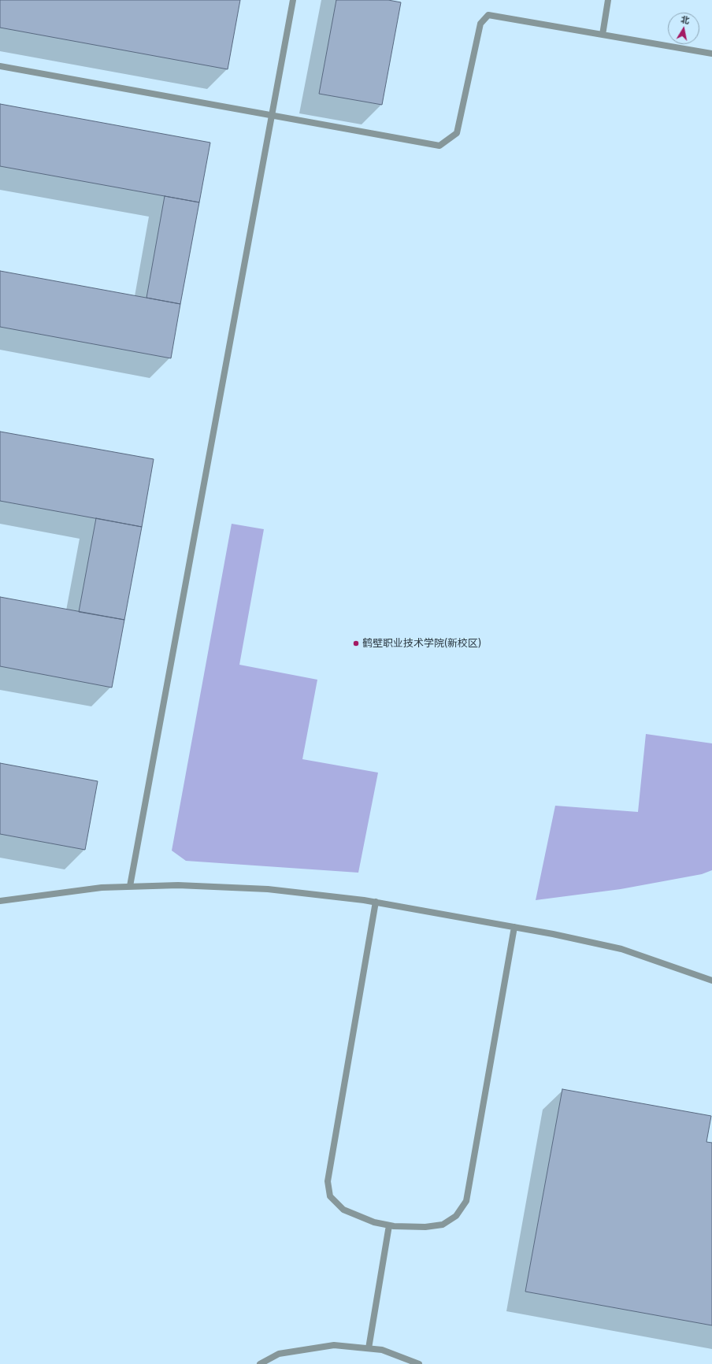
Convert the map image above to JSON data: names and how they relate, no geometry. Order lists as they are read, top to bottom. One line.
{"places":["鹤壁职业技术学院(新校区)"],"north":"top"}
